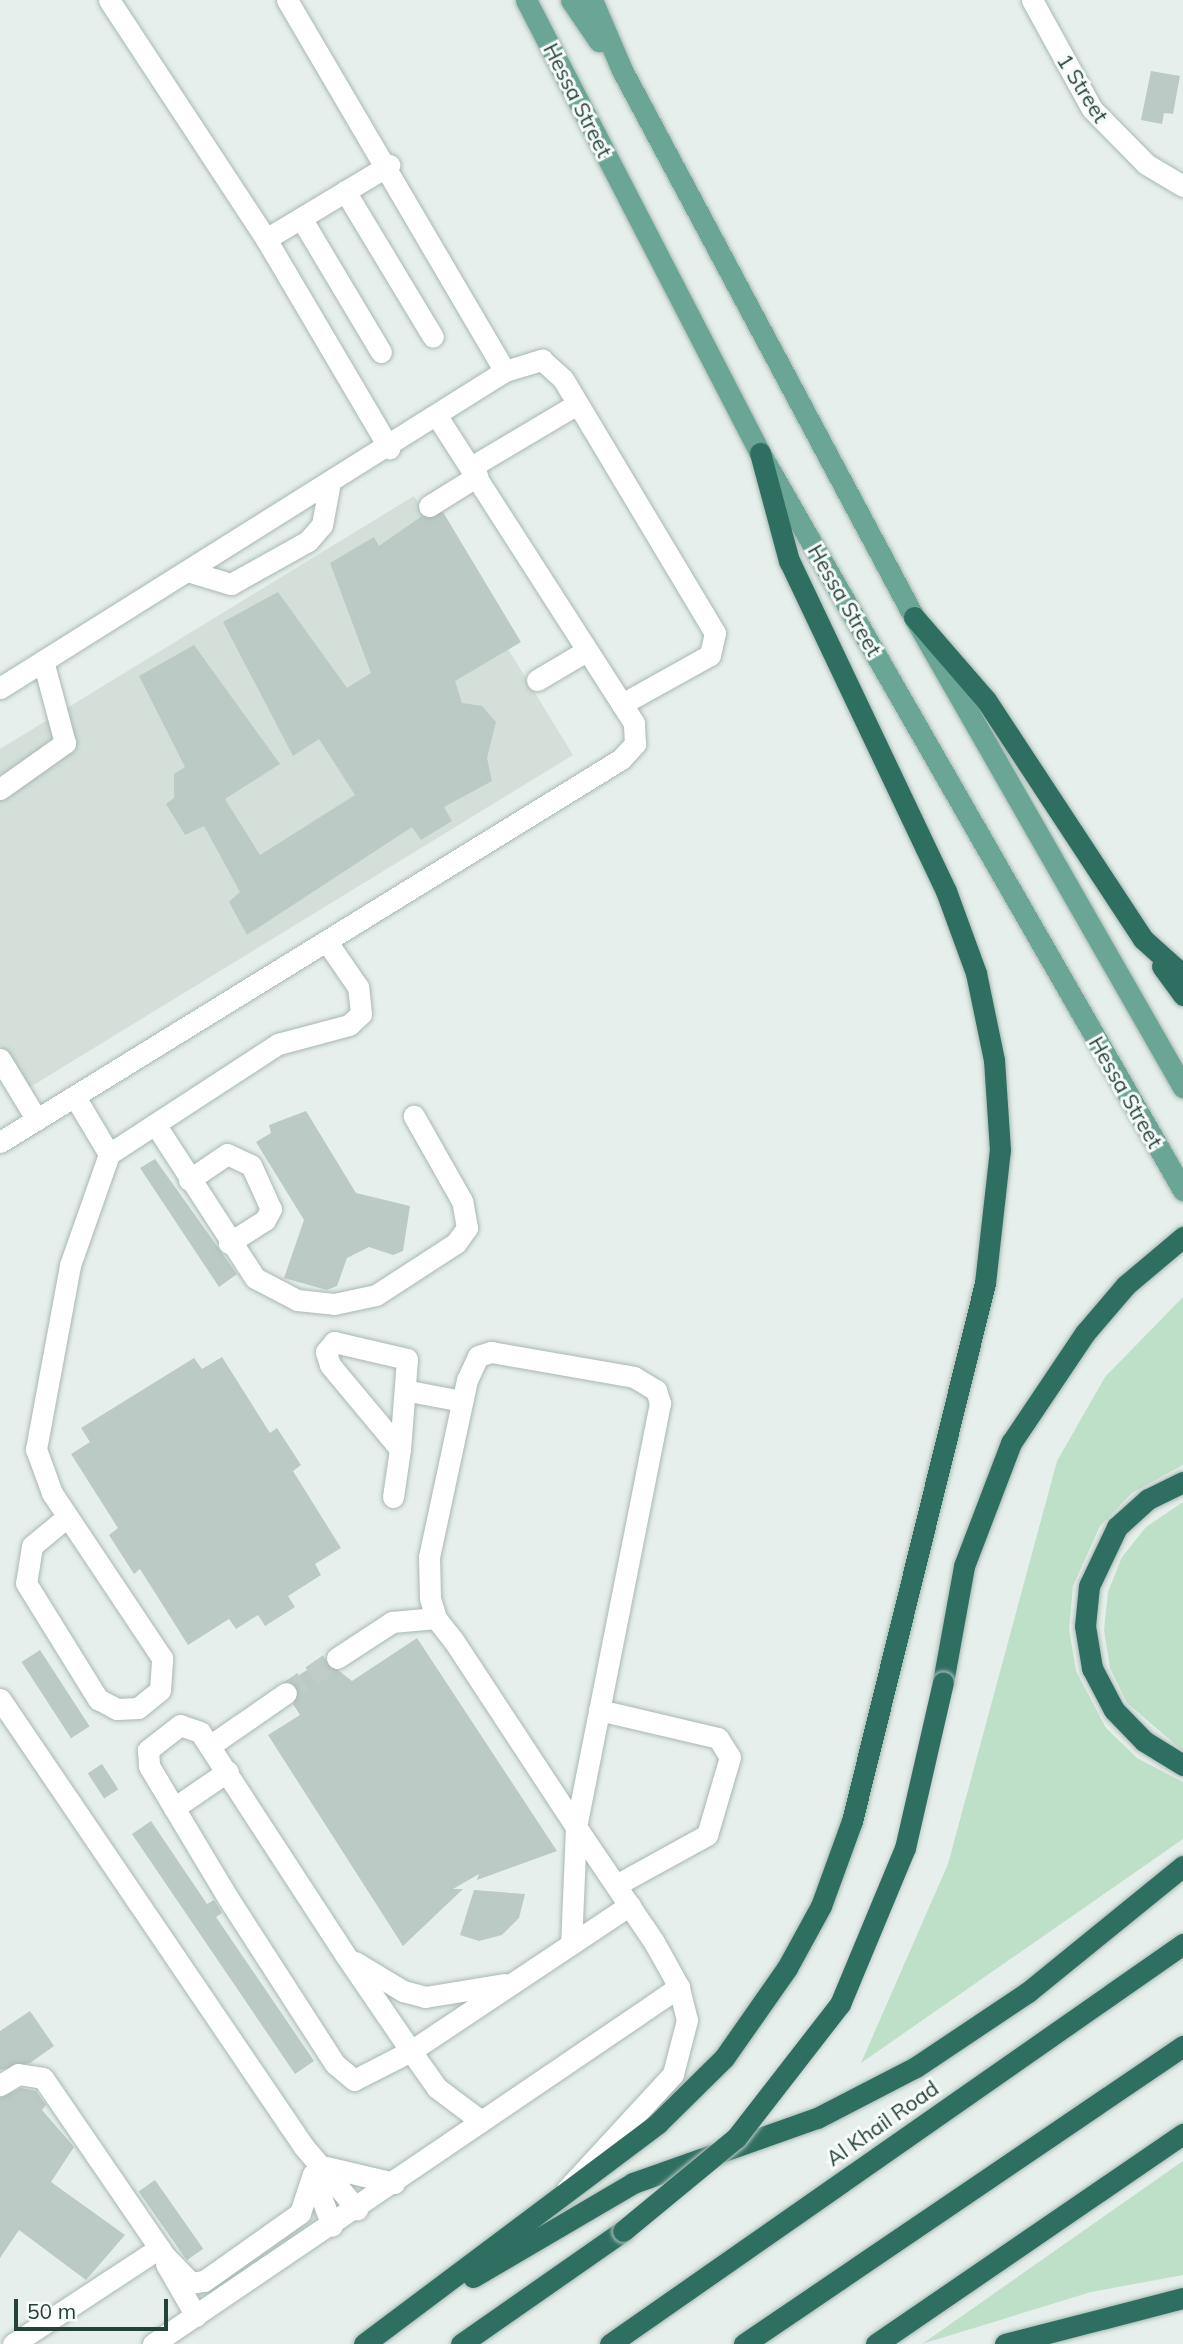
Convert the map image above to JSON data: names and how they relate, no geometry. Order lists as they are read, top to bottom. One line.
{"streets":{"highway":["Al Khail Road"],"main road":["Hessa Street"],"street":["1 Street"]},"scale_bar":"50 m"}
